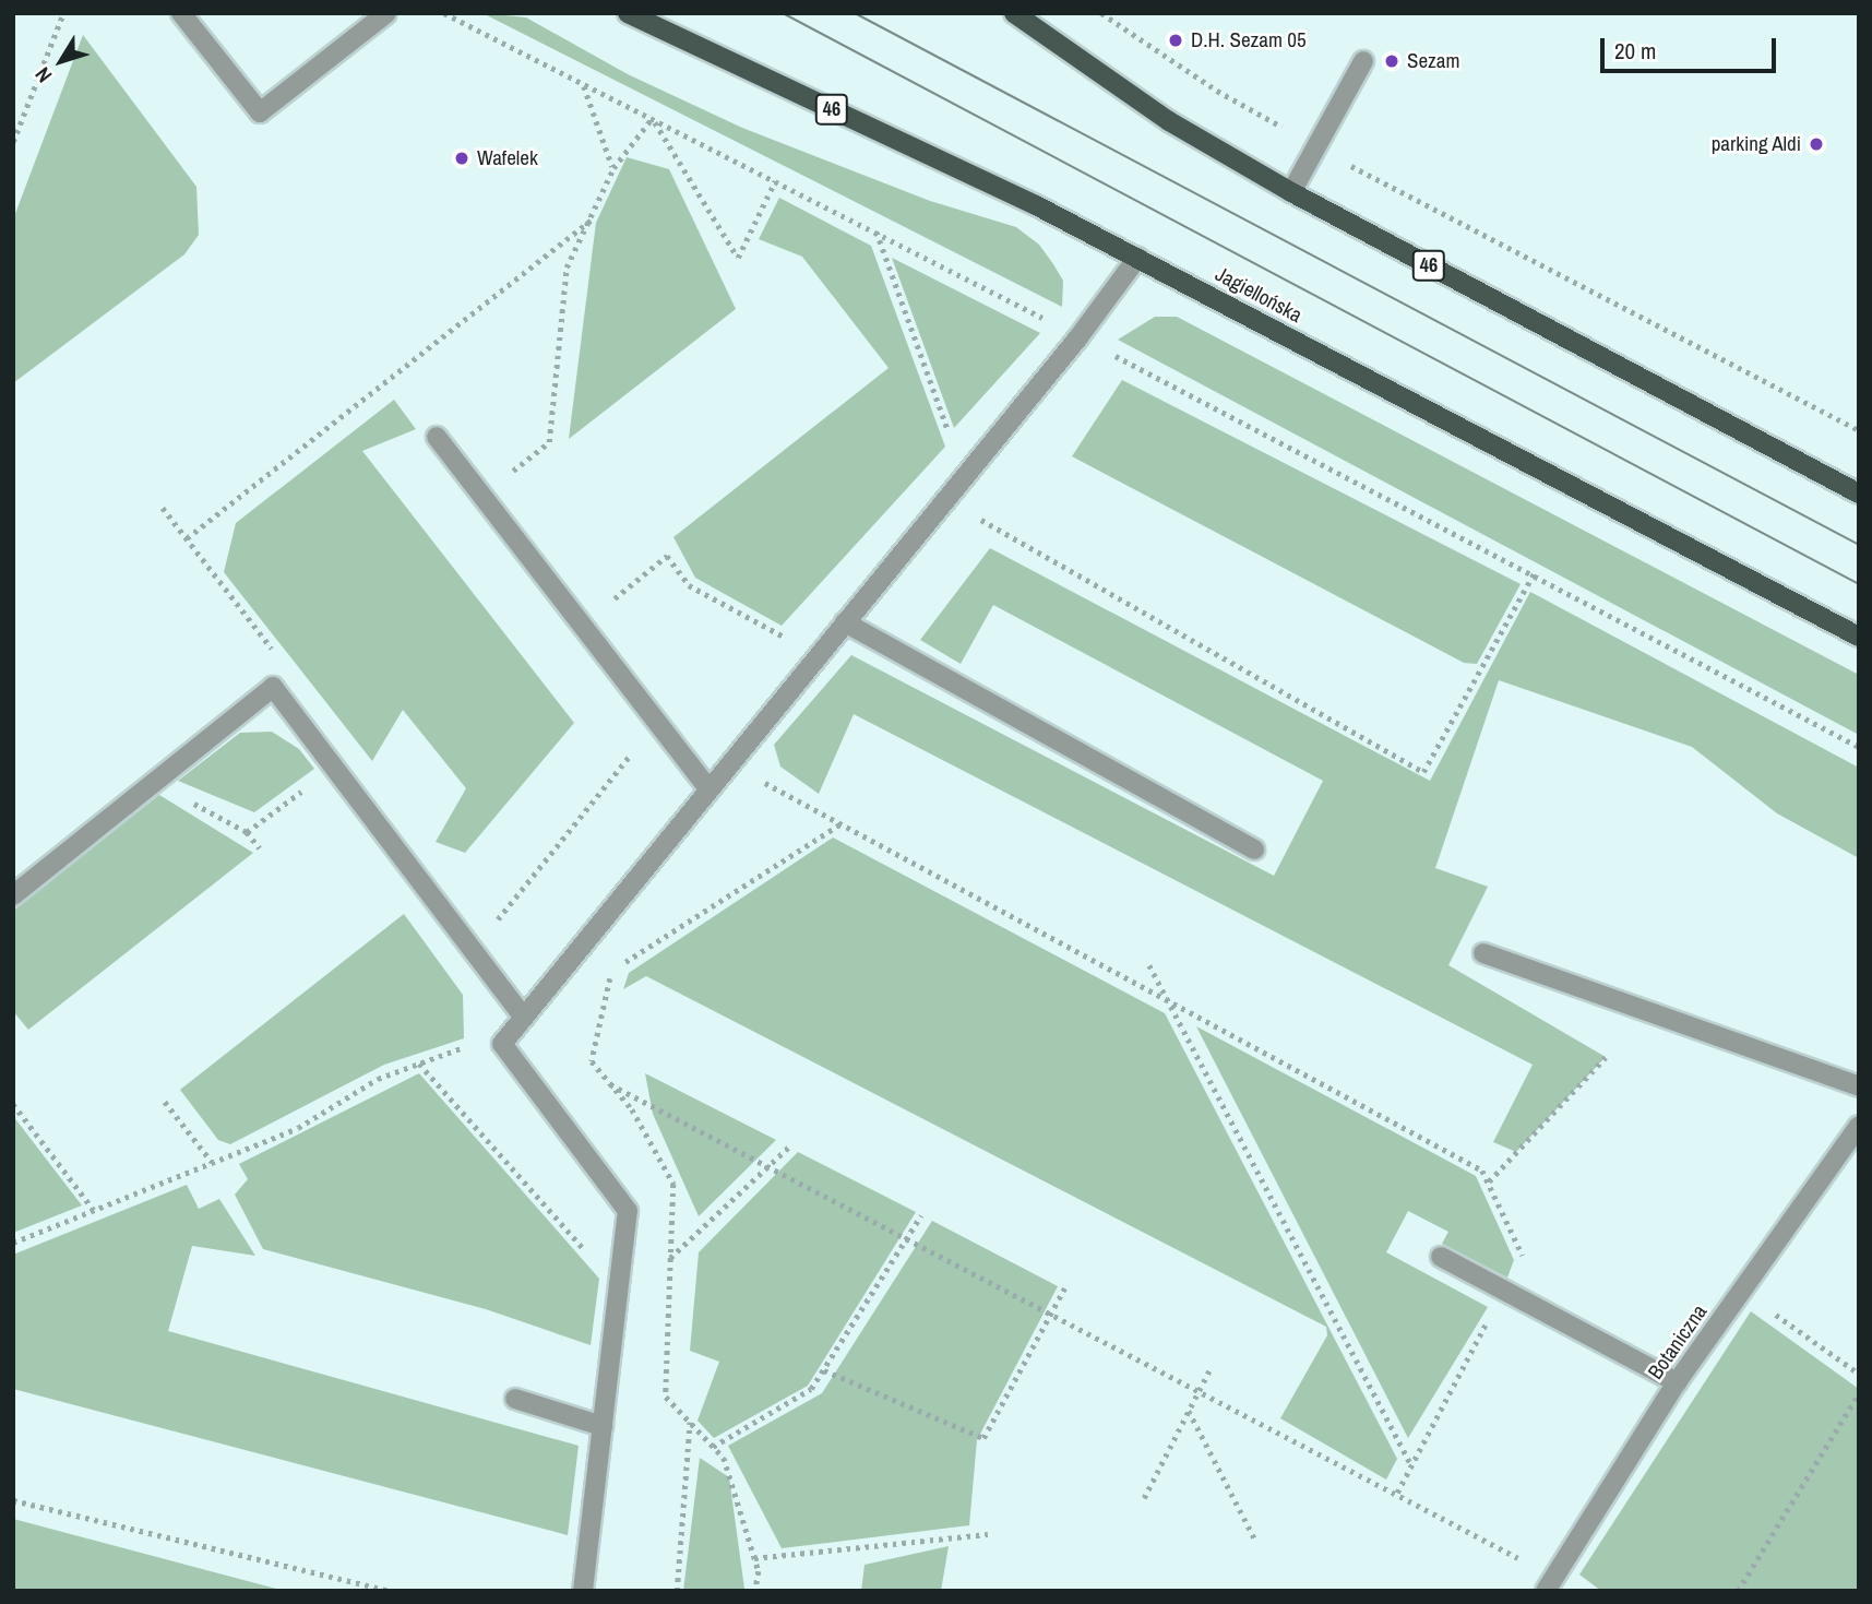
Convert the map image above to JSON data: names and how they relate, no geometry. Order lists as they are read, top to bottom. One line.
{"streets":{"main road":["46","Jagiellońska"],"street":["Botaniczna"]},"places":["D.H. Sezam 05","Sezam","parking Aldi","Wafelek"],"scale_bar":"20 m","north":"bottom left"}
